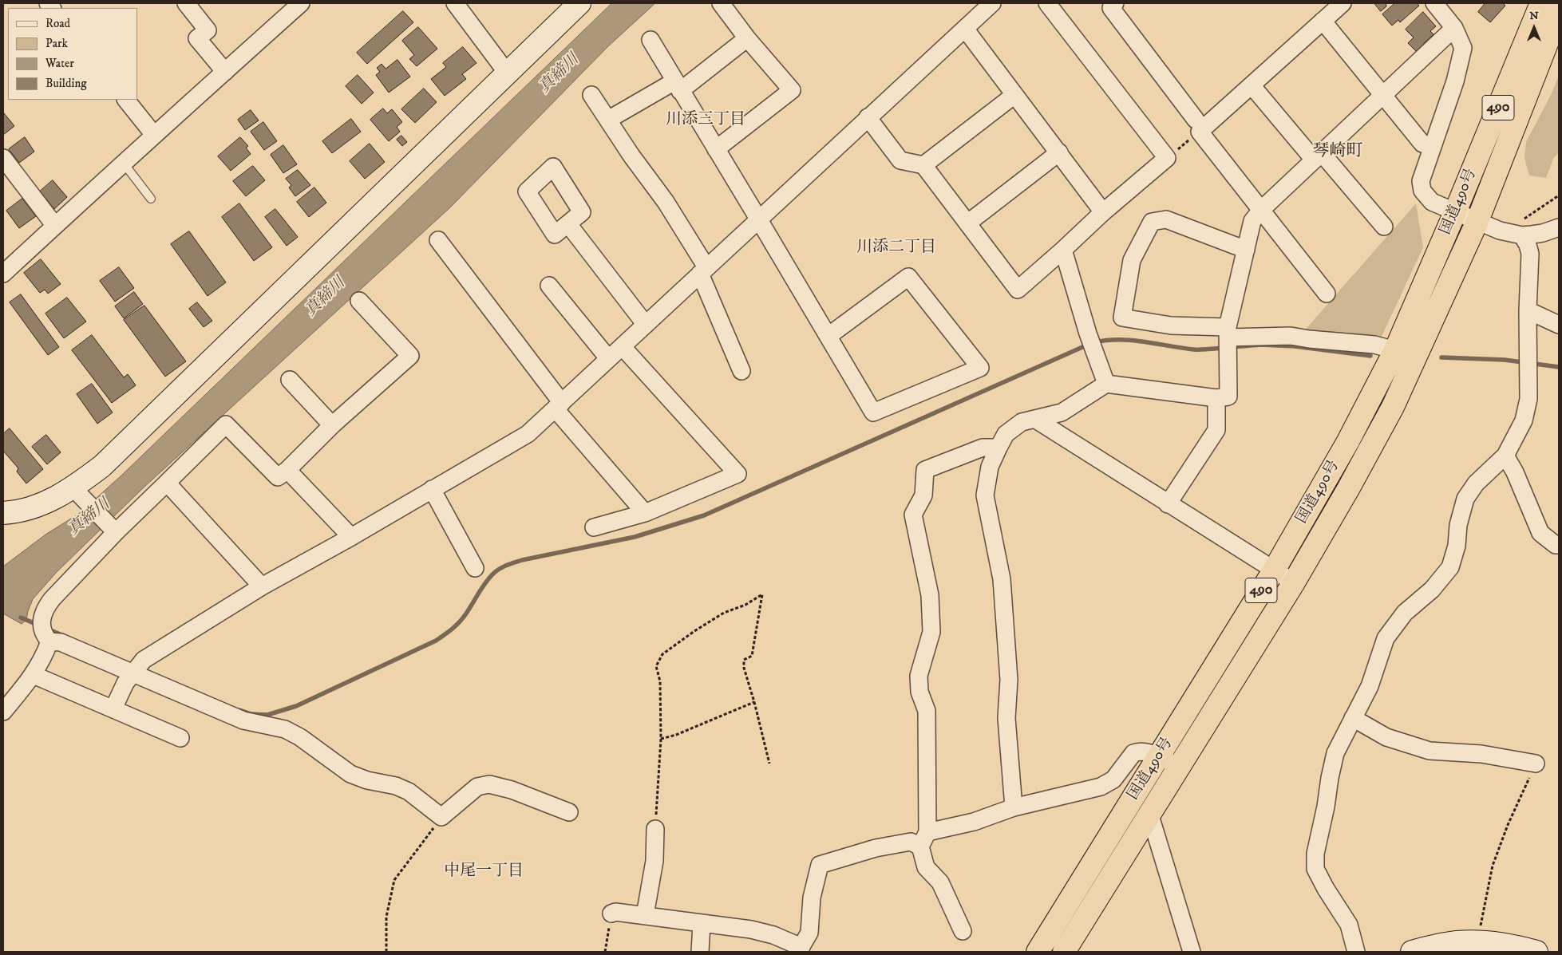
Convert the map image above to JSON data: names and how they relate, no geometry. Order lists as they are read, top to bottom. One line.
{"streets":{"highway":["490","国道490号"]},"districts":["川添三丁目","琴崎町","川添二丁目","中尾一丁目"],"water":["真締川"],"legend":["Road","Park","Water","Building"],"north":"top"}
